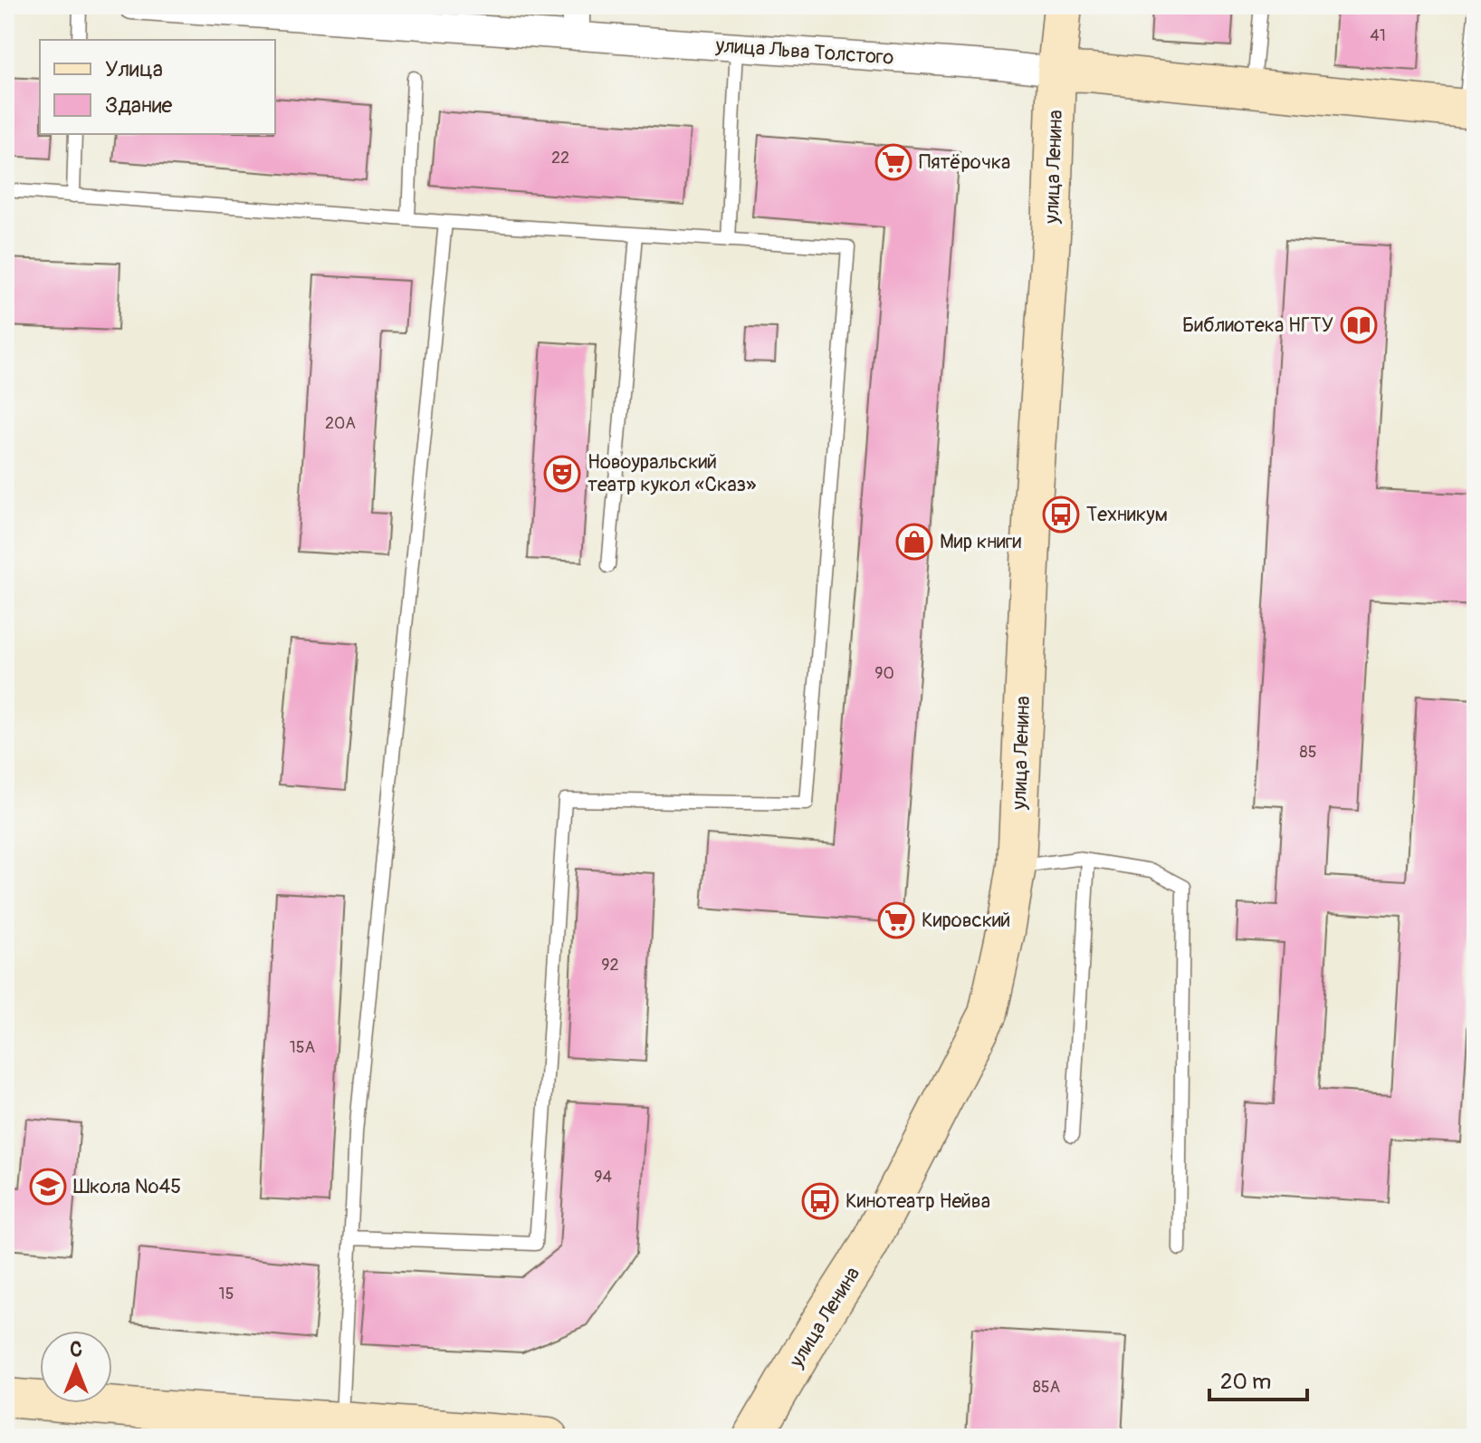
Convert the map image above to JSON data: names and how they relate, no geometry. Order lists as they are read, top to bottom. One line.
{"streets":{"main road":["улица Льва Толстого","улица Ленина"]},"crossings":[["улица Льва Толстого","улица Ленина"]],"places":{"supermarket":["Пятёрочка","Кировский"],"library":["Библиотека НГТУ"],"theatre":["Новоуральский театр кукол «Сказ»"],"bus stop":["Техникум","Кинотеатр Нейва"],"shop":["Мир книги"],"school or university":["Школа №45"]},"house_numbers":["41","22","20А","90","85","92","15А","94","15","85А"],"legend":["Улица","Здание"],"scale_bar":"20 m","north":"top"}
